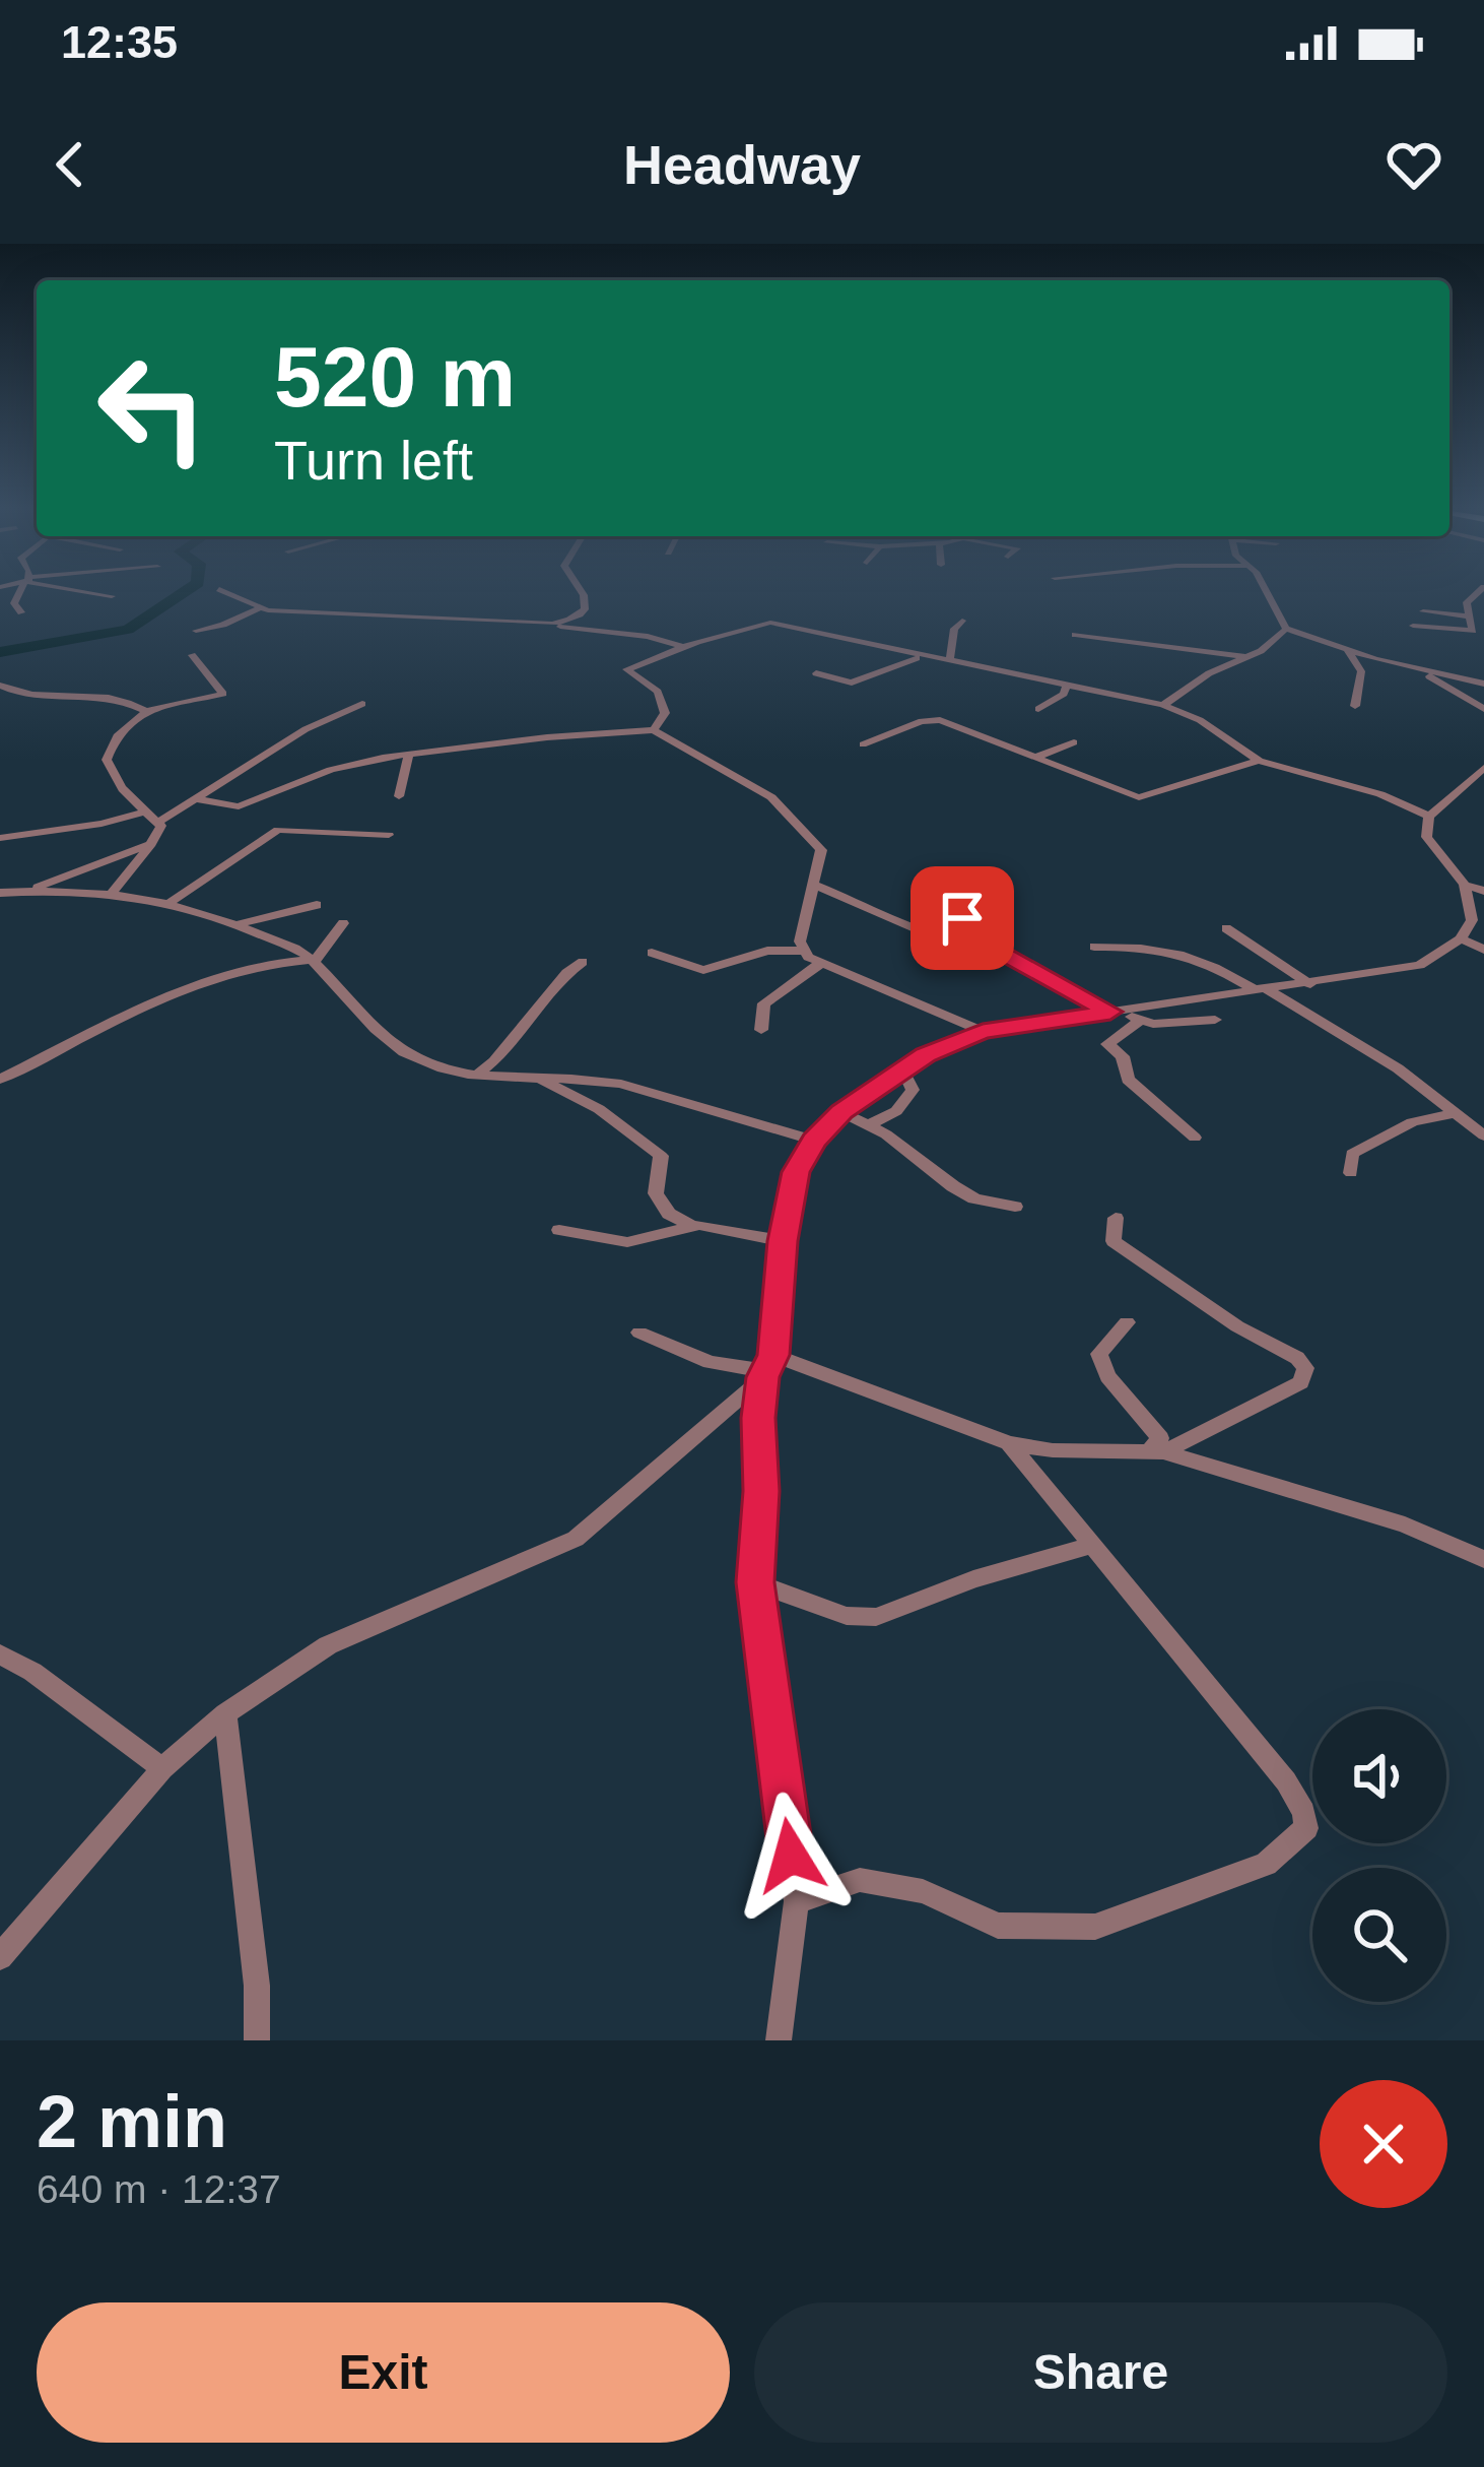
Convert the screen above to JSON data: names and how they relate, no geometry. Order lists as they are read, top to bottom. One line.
{"page":{"status":"12:35","header":"Headway","turn":["520 m","Turn left"],"heading":["2 min","640 m · 12:37"],"buttons":["Exit","Share"]}}
